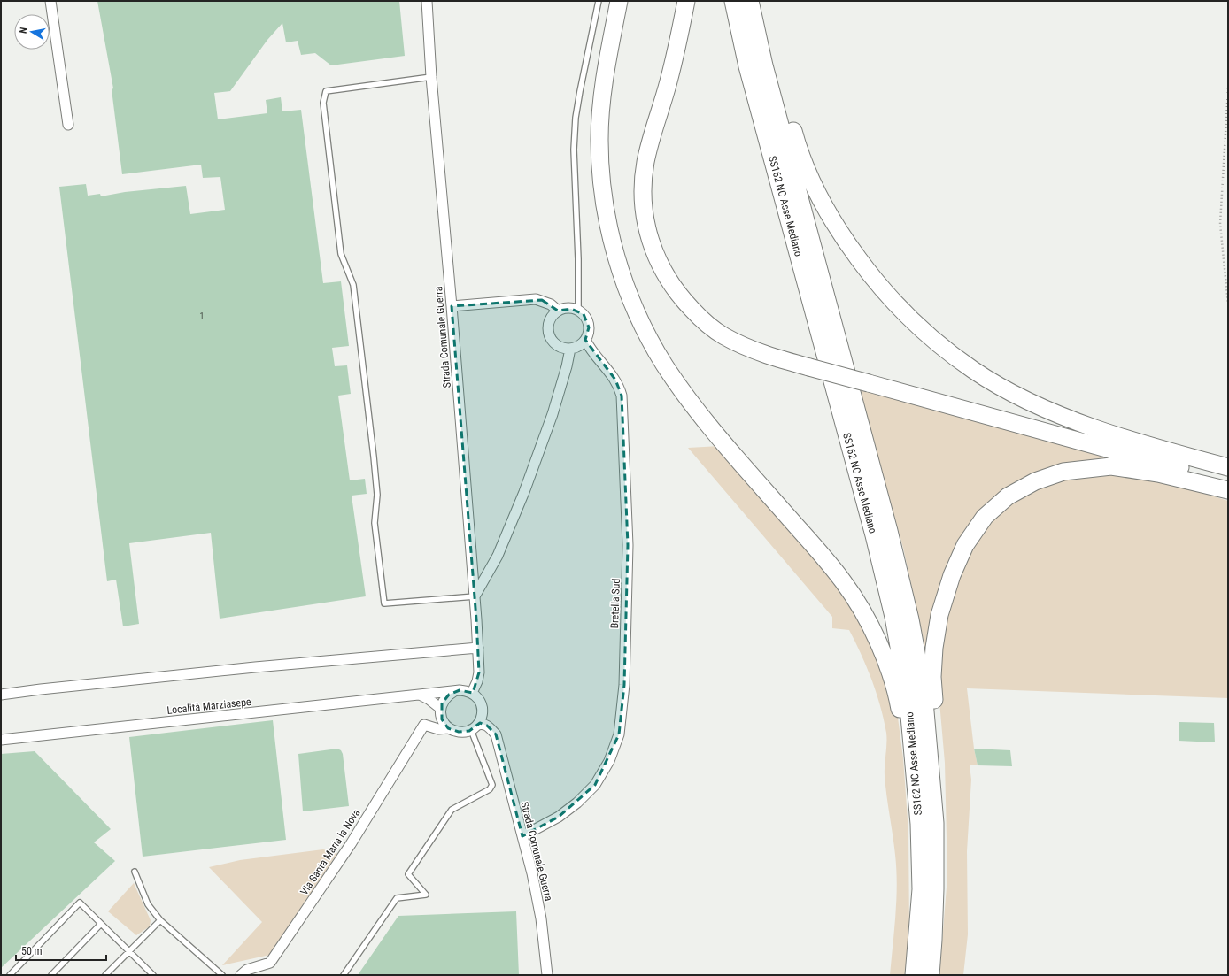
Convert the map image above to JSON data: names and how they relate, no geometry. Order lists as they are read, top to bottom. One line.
{"streets":{"highway":["SS162 NC Asse Mediano"],"street":["Strada Comunale Guerra","Bretella Sud","Località Marziasepe","Via Santa Maria la Nova"]},"crossings":[["Strada Comunale Guerra","Bretella Sud"],["Strada Comunale Guerra","Località Marziasepe"],["Strada Comunale Guerra","Via Santa Maria la Nova"],["Località Marziasepe","Via Santa Maria la Nova"]],"house_numbers":["1"],"scale_bar":"50 m","north":"left"}
